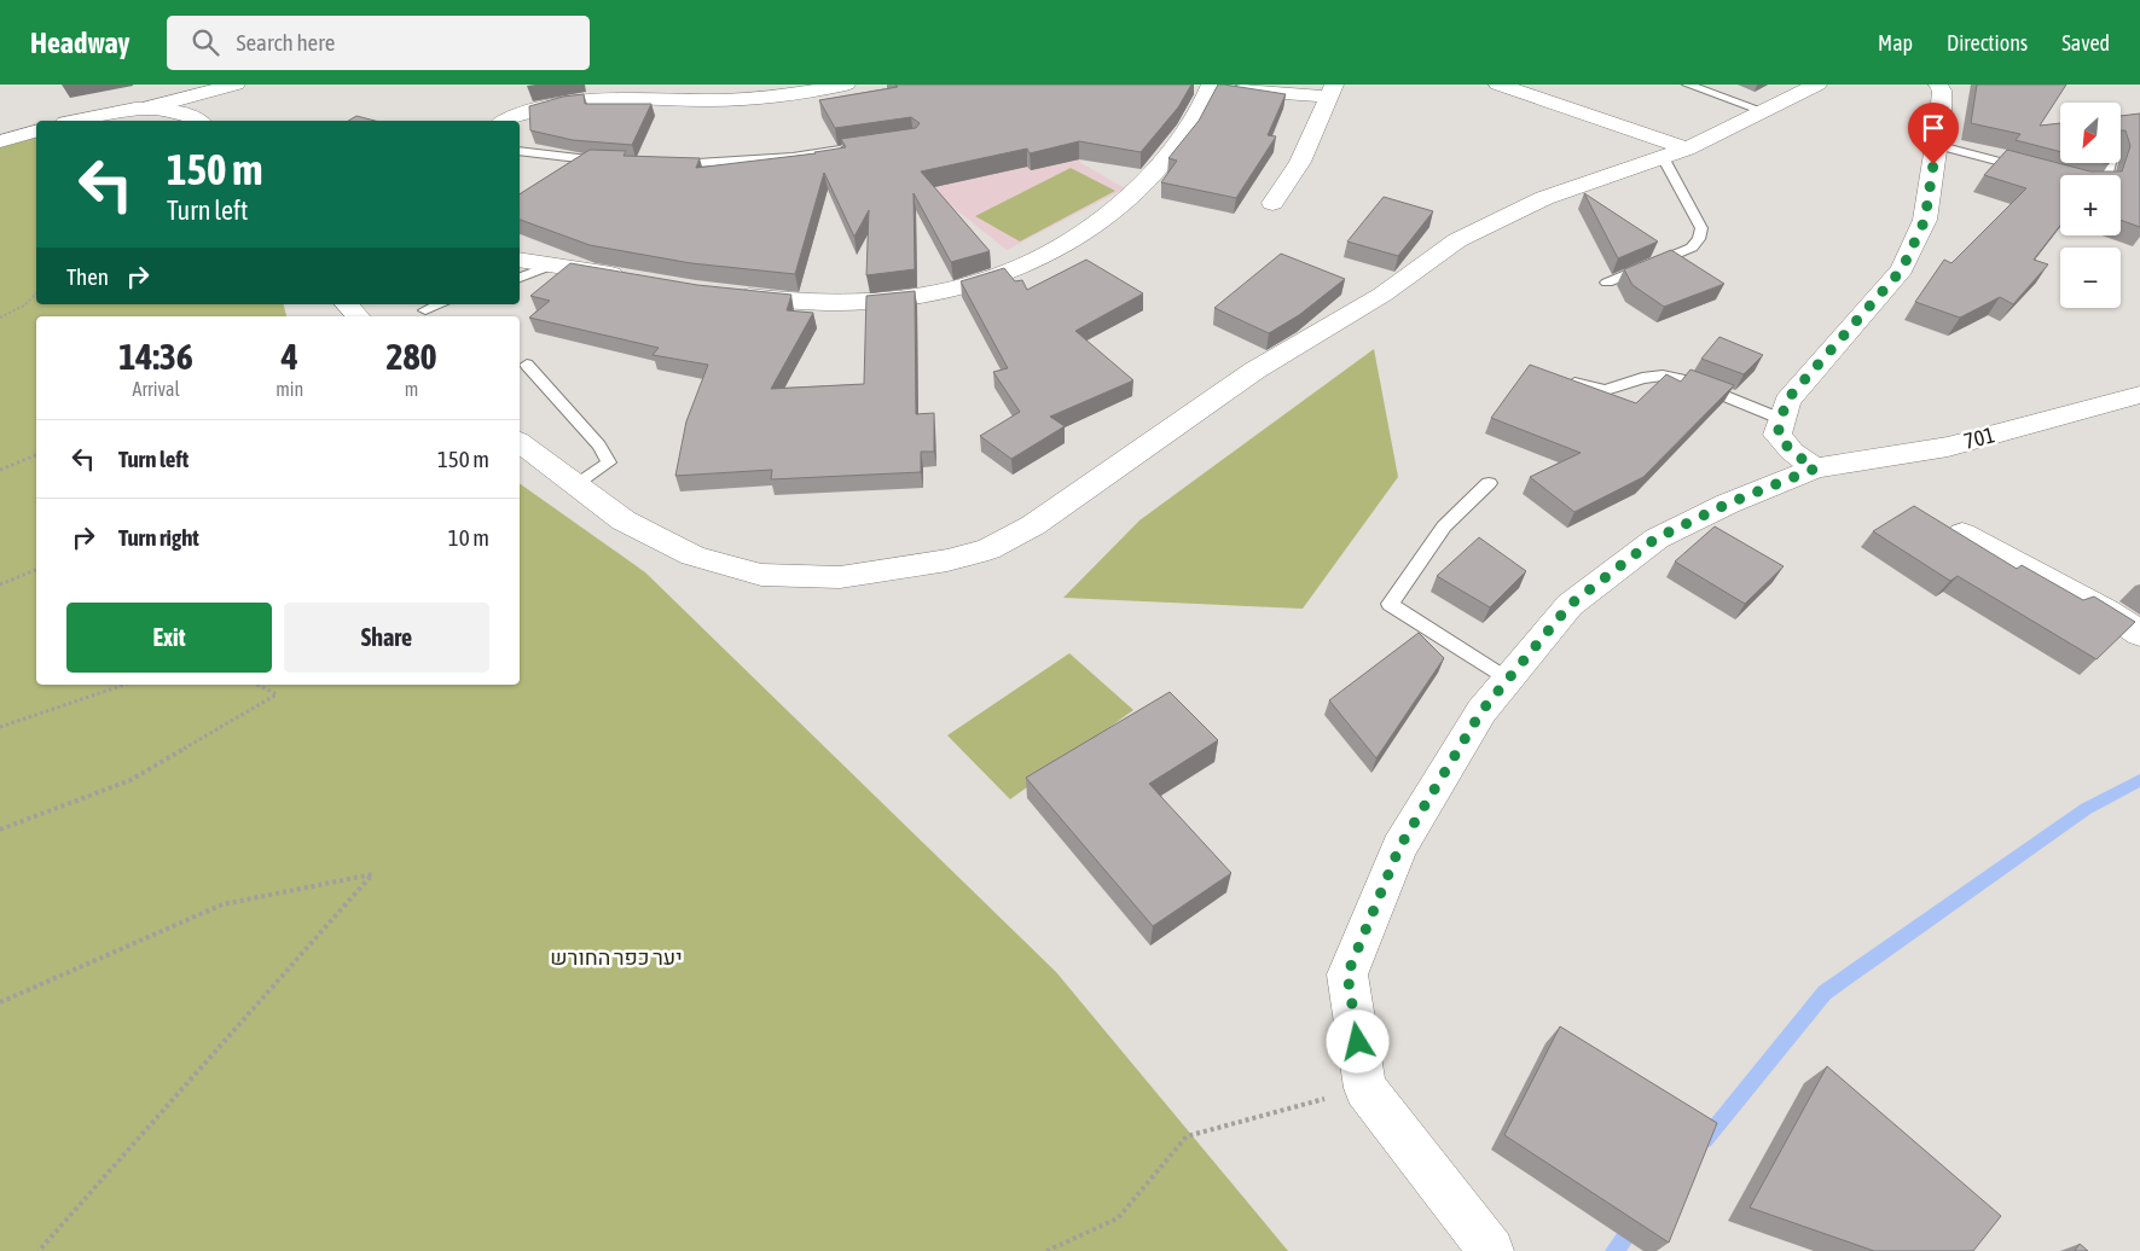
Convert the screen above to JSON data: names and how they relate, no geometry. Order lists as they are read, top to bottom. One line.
{"streets":{"street":["701"]},"parks":["יער כפר החורש"],"north":"bottom left","page":{"header":"Headway","search":"Search here","nav":["Map","Directions","Saved"],"map_buttons":["+","−"],"turn":["150 m","Turn left"],"then":"Then","eta":["14:36","Arrival","4","min","280","m"],"list":[{"name":"Turn left","value":"150 m"},{"name":"Turn right","value":"10 m"}],"buttons":["Exit","Share"]}}
